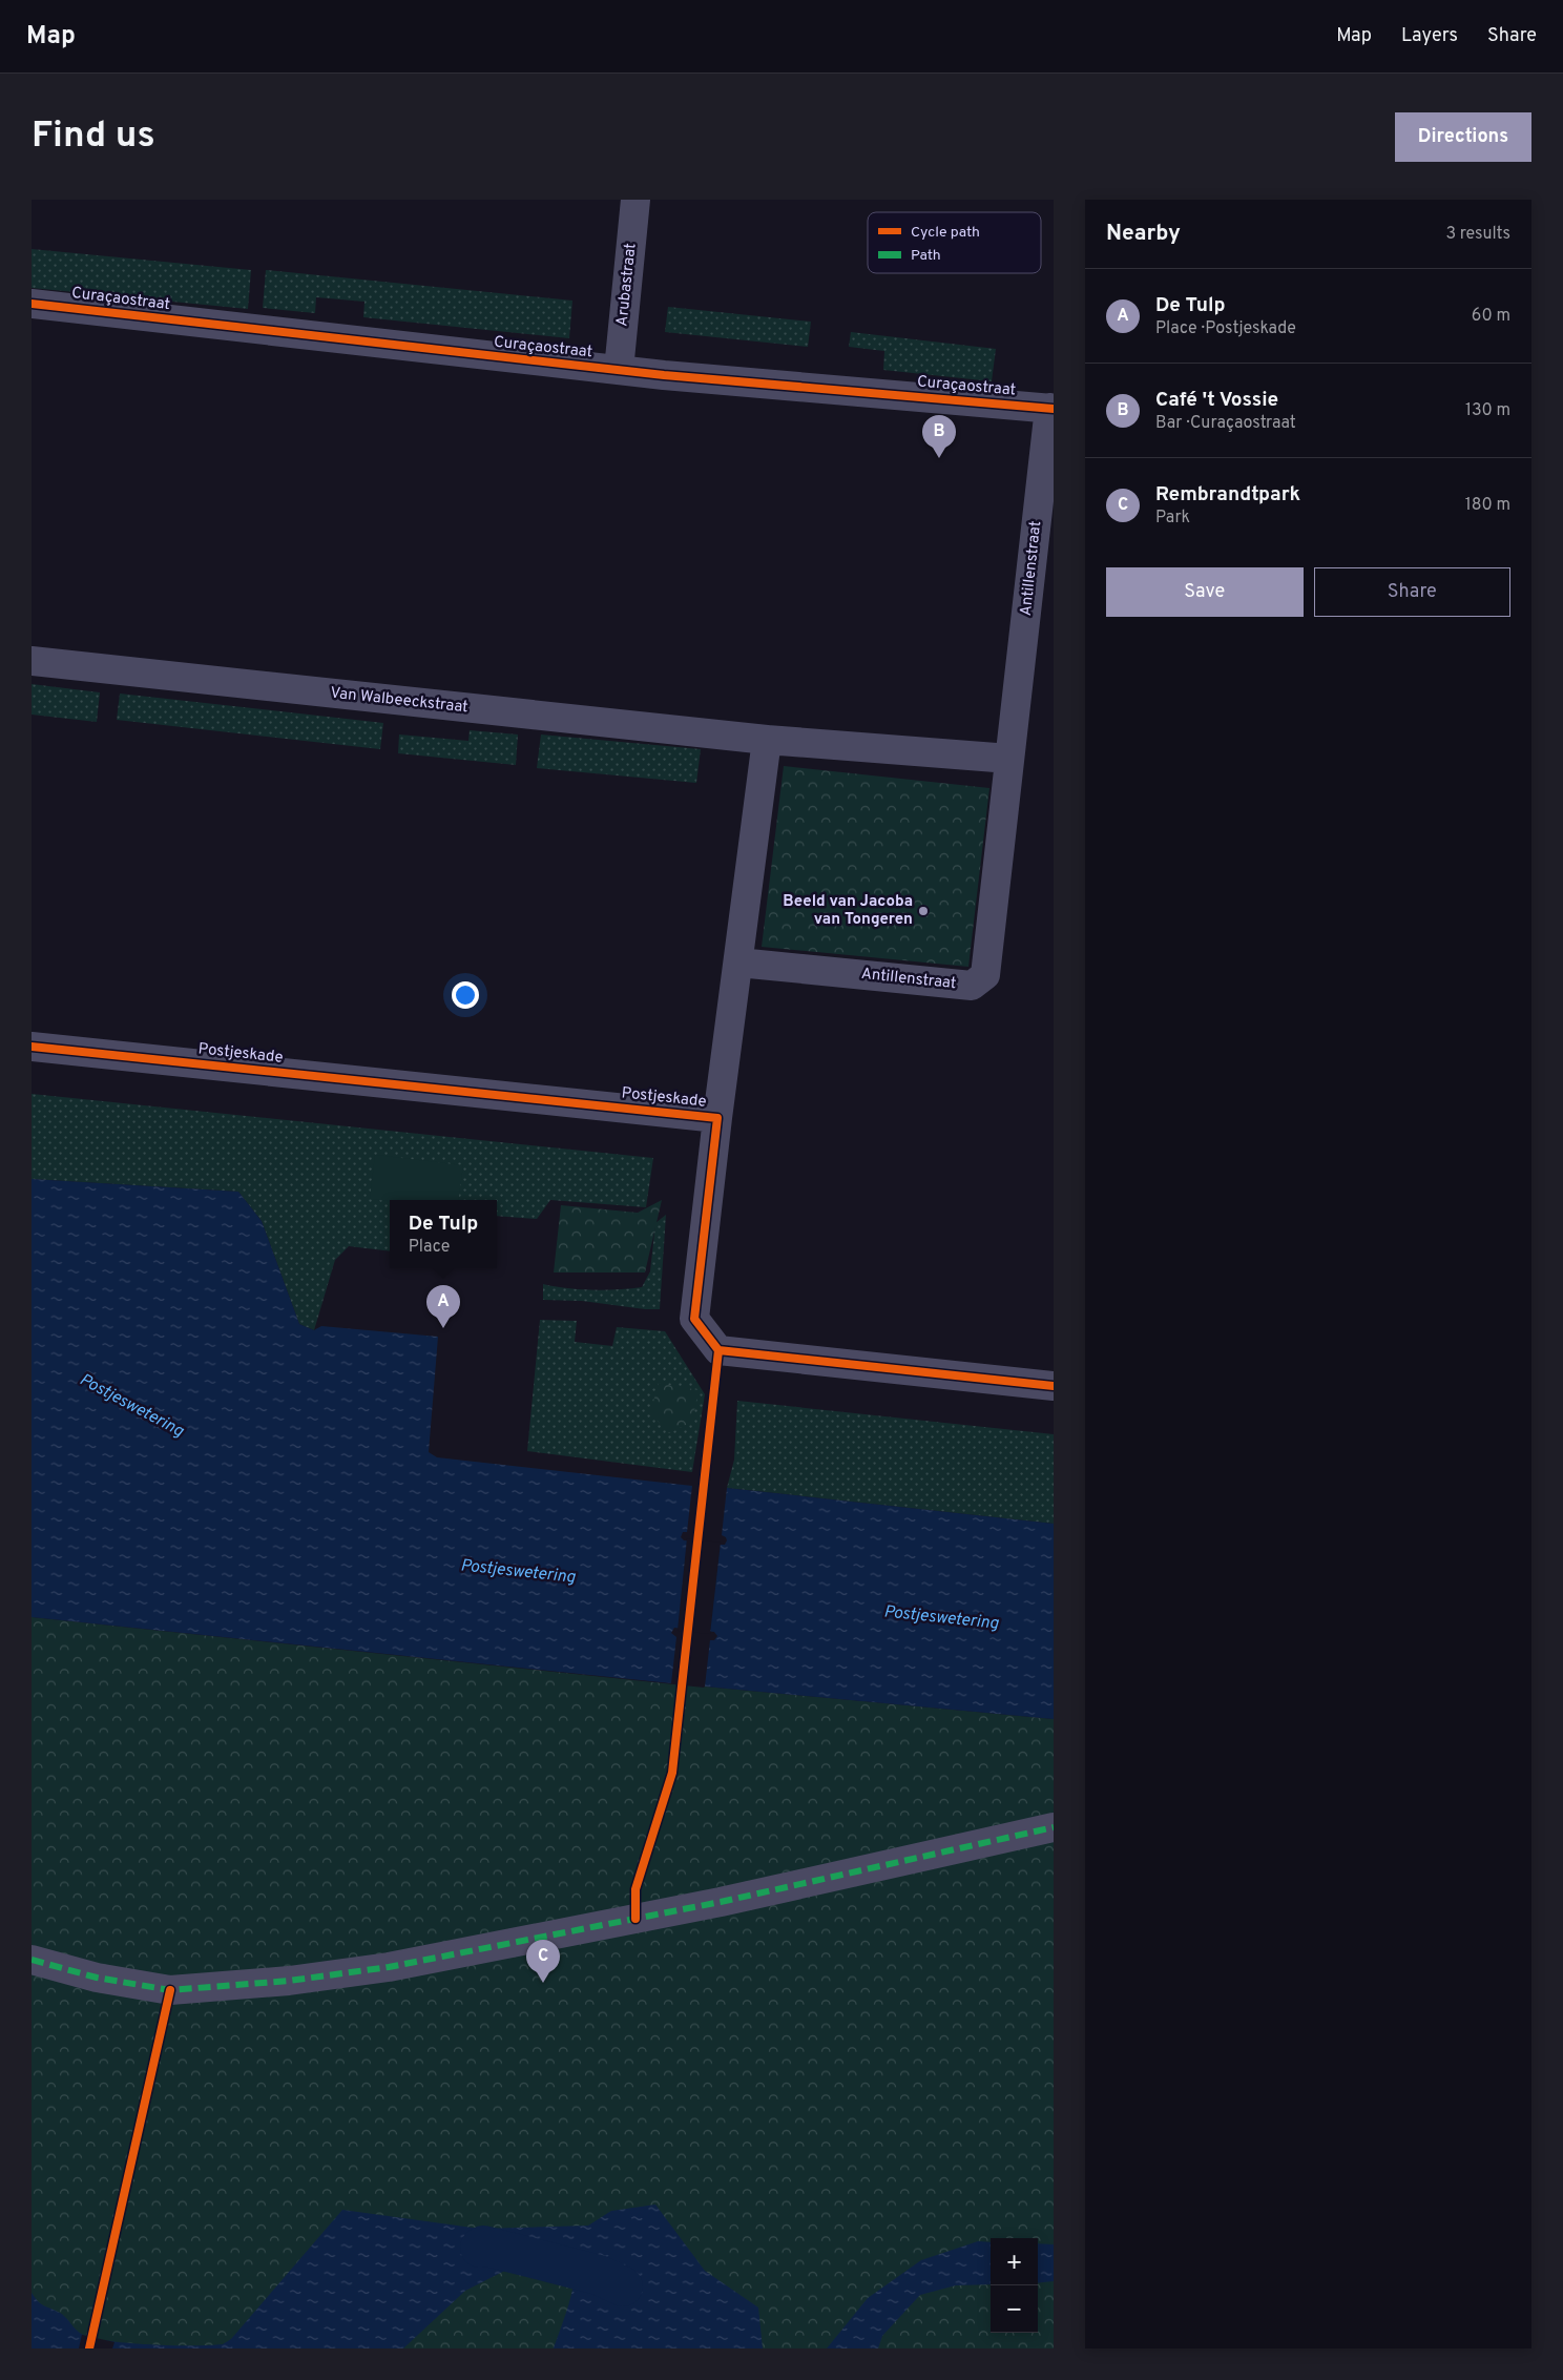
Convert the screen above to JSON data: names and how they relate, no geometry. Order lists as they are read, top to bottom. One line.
{"streets":{"street":["Arubastraat","Curaçaostraat","Antillenstraat","Van Walbeeckstraat","Postjeskade"]},"crossings":[["Arubastraat","Curaçaostraat"],["Curaçaostraat","Antillenstraat"]],"water":["Postjeswetering"],"places":["Beeld van Jacoba van Tongeren"],"legend":["Cycle path","Path"],"page":{"header":"Map","nav":["Map","Layers","Share"],"buttons":["Directions",["Save","Share"]],"title":"Find us","heading":["Nearby","3 results"],"list":[{"mark":"A","name":"De Tulp","note":"Place · Postjeskade","value":"60 m"},{"mark":"B","name":"Café 't Vossie","note":"Bar · Curaçaostraat","value":"130 m"},{"mark":"C","name":"Rembrandtpark","note":"Park","value":"180 m"}],"pins":["B","A","C"],"popup":["De Tulp","Place"],"map_buttons":["+","−"]}}
